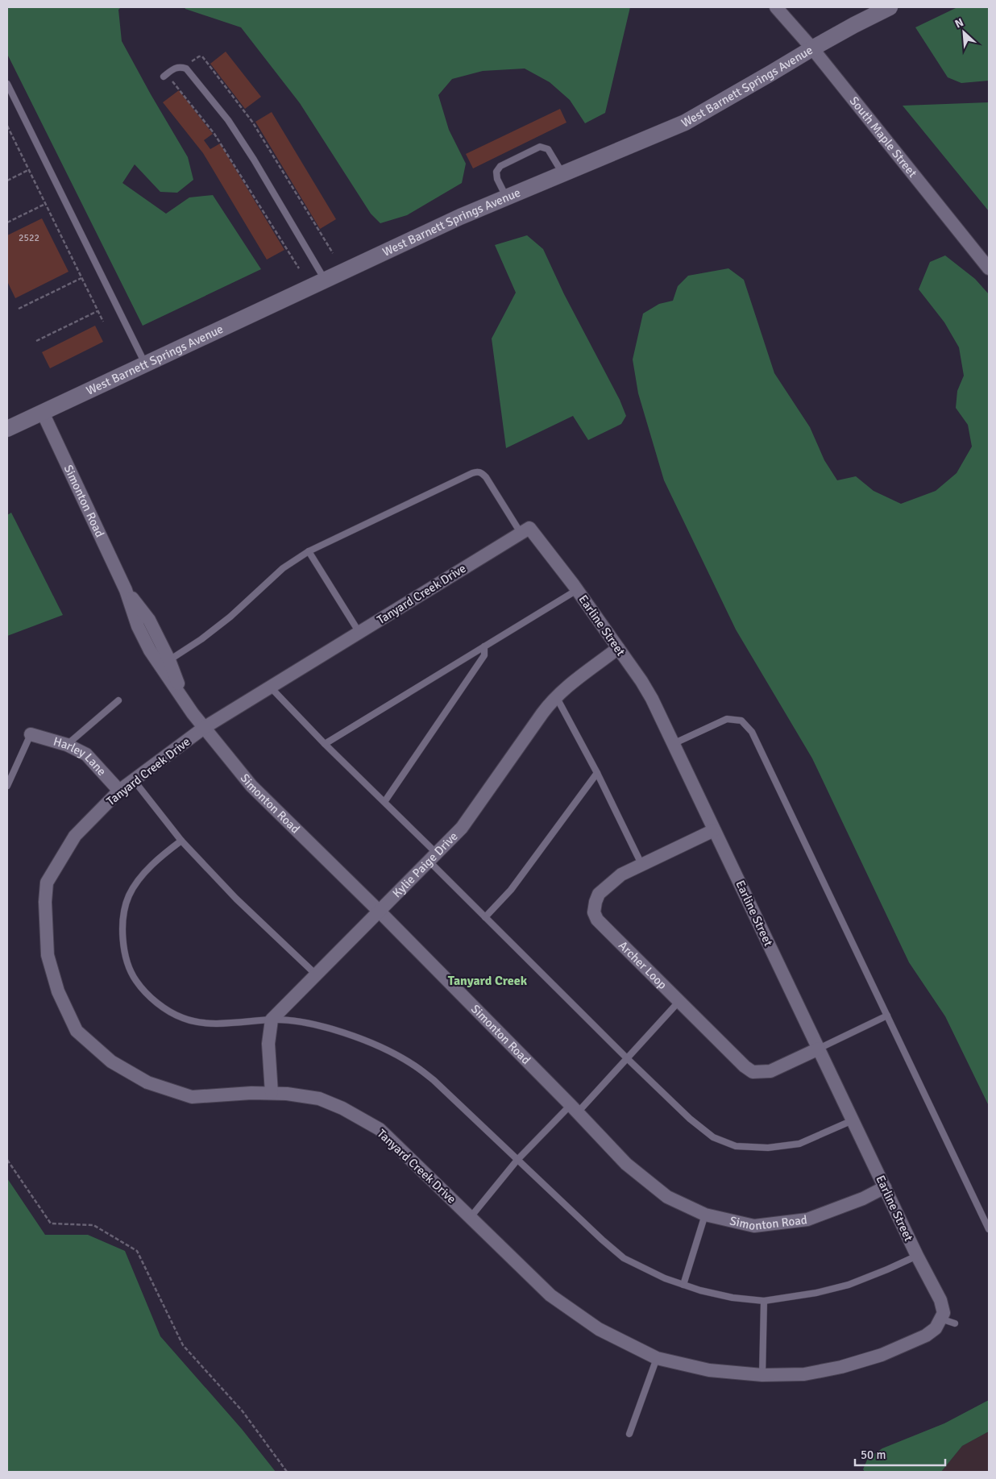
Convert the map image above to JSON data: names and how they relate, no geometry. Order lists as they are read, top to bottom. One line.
{"streets":{"street":["West Barnett Springs Avenue","South Maple Street","Simonton Road","Tanyard Creek Drive","Earline Street","Harley Lane","Kylie Paige Drive","Archer Loop"]},"crossings":[["West Barnett Springs Avenue","South Maple Street"],["West Barnett Springs Avenue","Simonton Road"],["Simonton Road","Tanyard Creek Drive"],["Simonton Road","Earline Street"],["Simonton Road","Kylie Paige Drive"],["Tanyard Creek Drive","Earline Street"],["Tanyard Creek Drive","Harley Lane"],["Earline Street","Kylie Paige Drive"],["Earline Street","Archer Loop"]],"districts":["Tanyard Creek"],"house_numbers":["2522"],"scale_bar":"50 m","north":"top left"}
